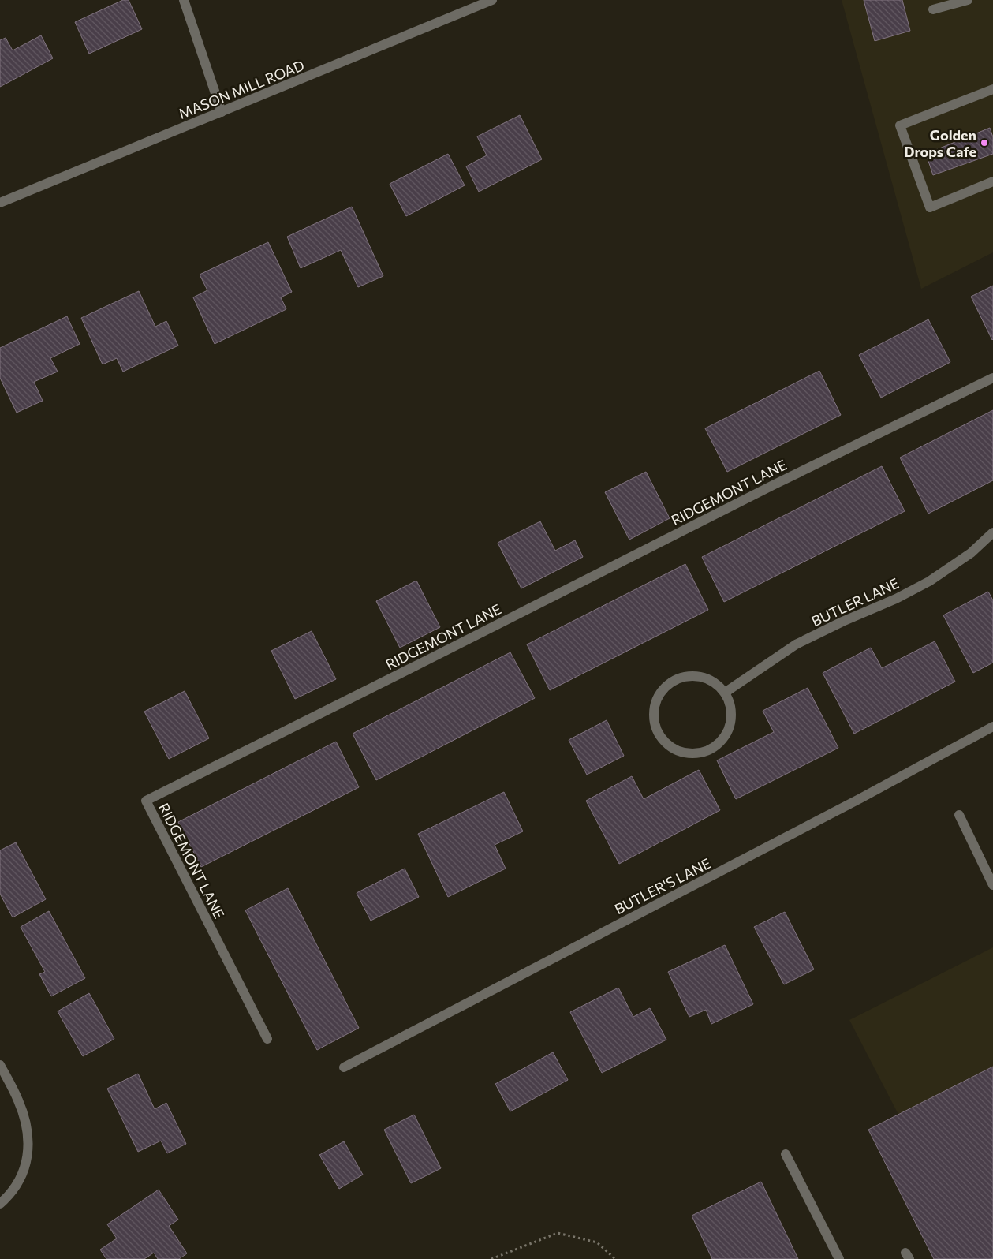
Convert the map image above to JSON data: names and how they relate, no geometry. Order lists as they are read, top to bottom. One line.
{"streets":{"street":["MASON MILL ROAD","RIDGEMONT LANE","BUTLER LANE","BUTLER'S LANE"]},"places":["Golden Drops Cafe"]}
